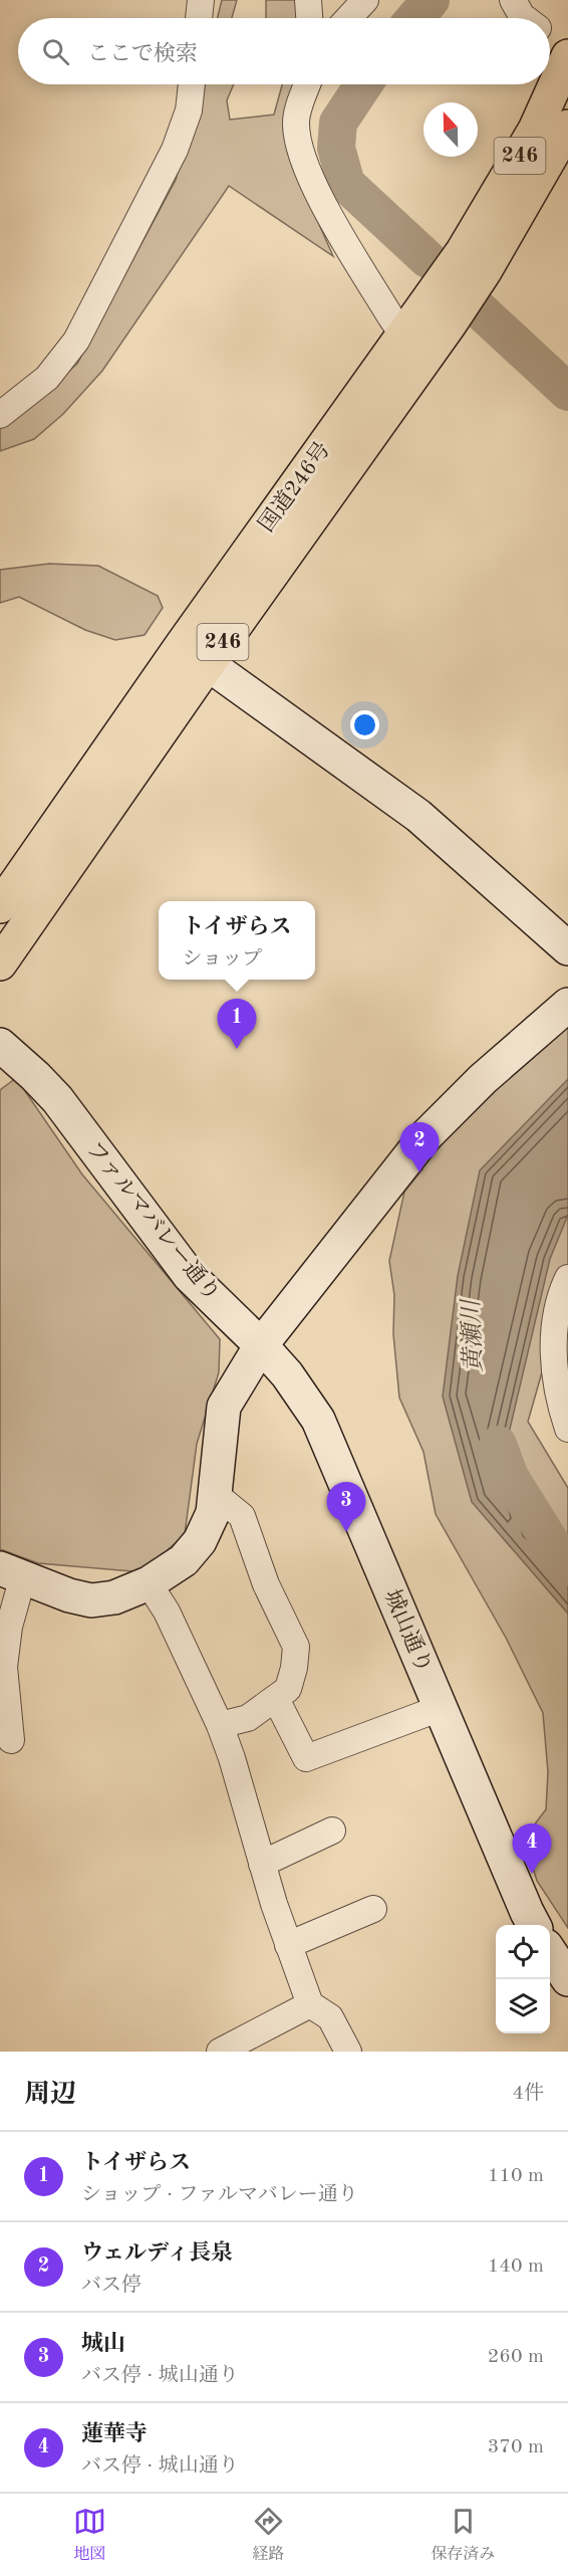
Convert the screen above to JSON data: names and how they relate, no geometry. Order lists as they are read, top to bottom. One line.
{"streets":{"highway":["246","国道246号"],"street":["ファルマバレー通り","城山通り"]},"crossings":[["ファルマバレー通り","城山通り"]],"water":["黄瀬川"],"north":"top","page":{"search":"ここで検索","popup":["トイザらス","ショップ"],"pins":["1","2","3","4"],"heading":["周辺","4件"],"list":[{"mark":"1","name":"トイザらス","note":"ショップ · ファルマバレー通り","value":"110 m"},{"mark":"2","name":"ウェルディ長泉","note":"バス停","value":"140 m"},{"mark":"3","name":"城山","note":"バス停 · 城山通り","value":"260 m"},{"mark":"4","name":"蓮華寺","note":"バス停 · 城山通り","value":"370 m"}],"nav":["地図","経路","保存済み"]}}
